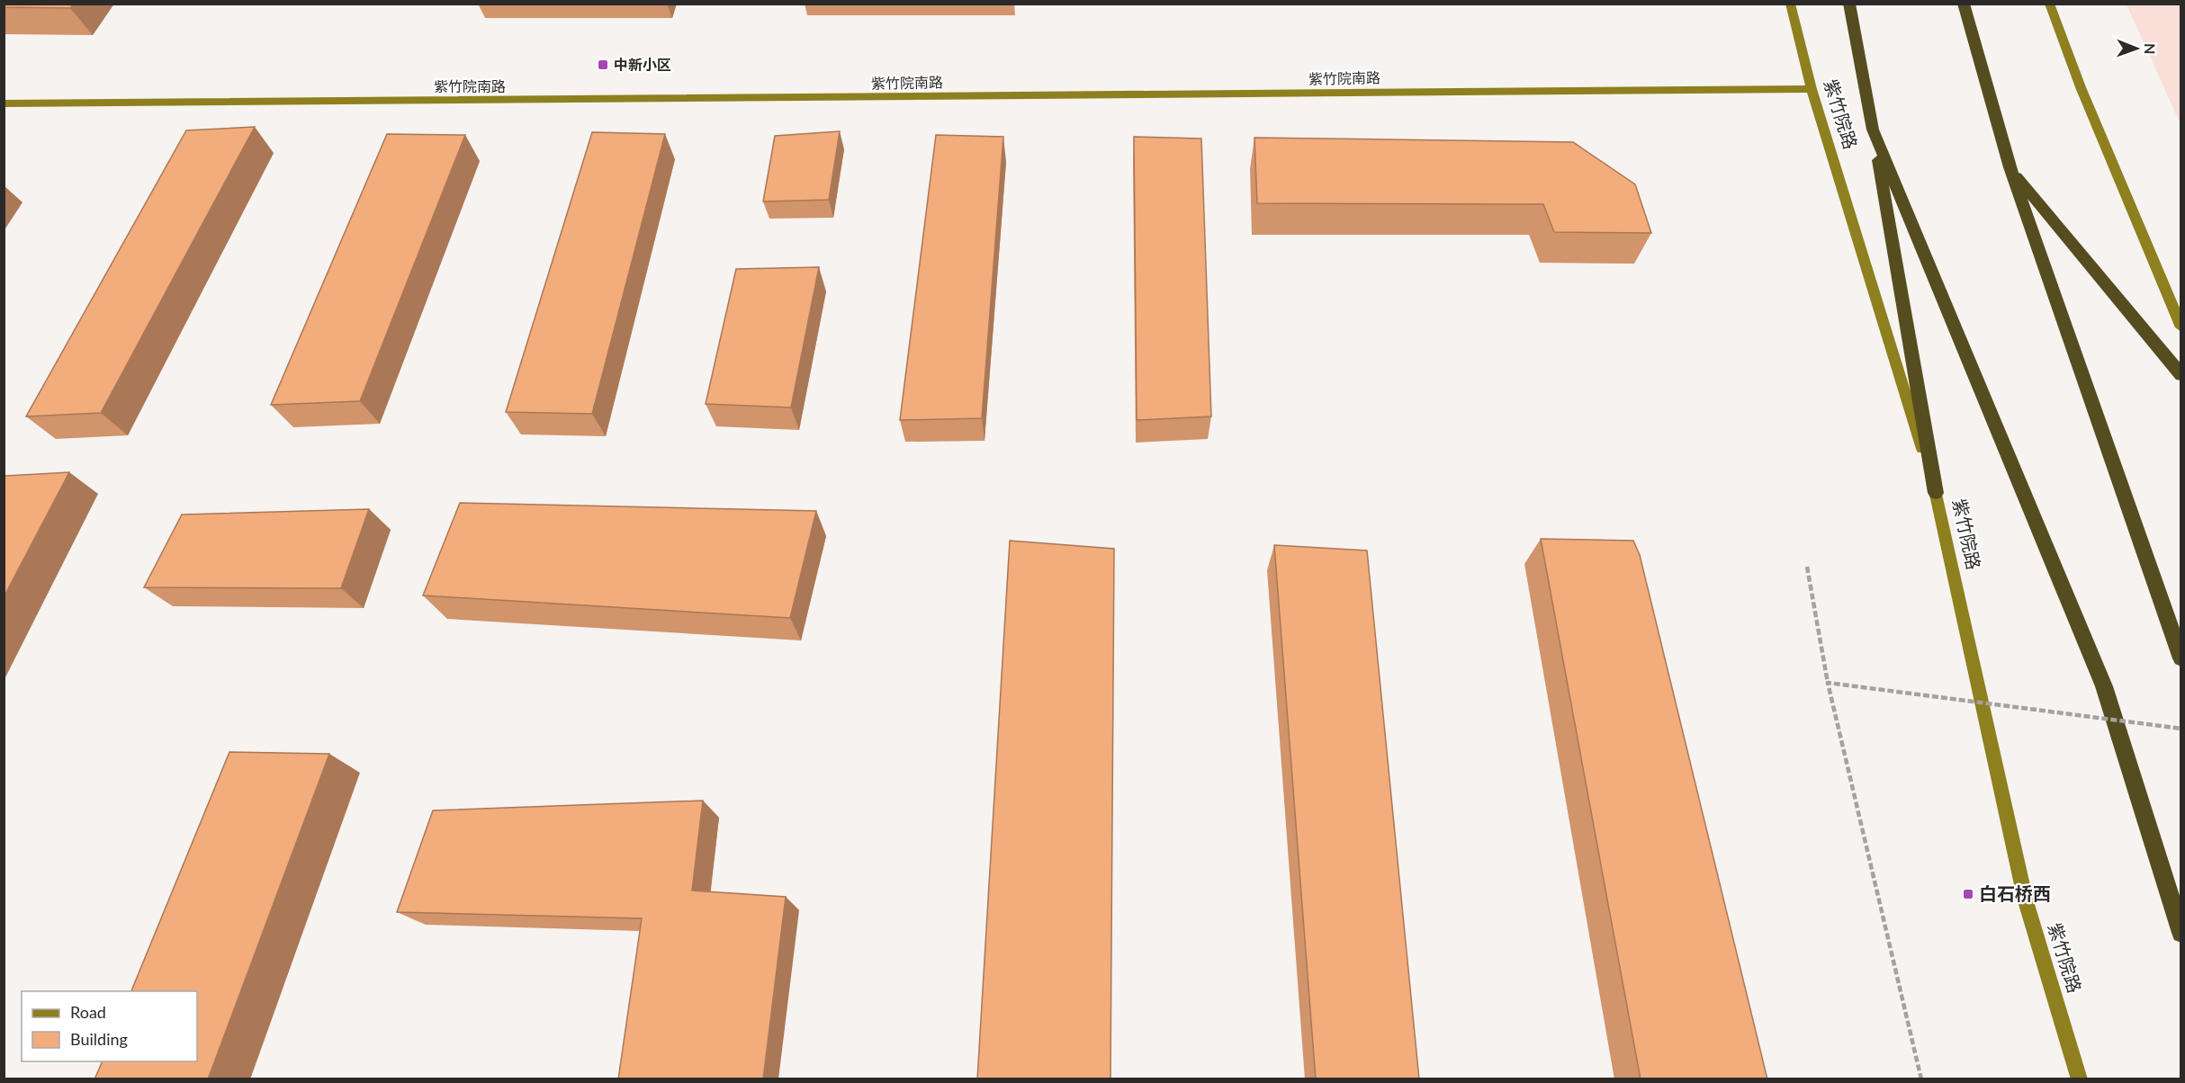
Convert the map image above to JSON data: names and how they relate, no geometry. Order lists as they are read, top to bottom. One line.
{"streets":{"highway":["紫竹院路"],"street":["紫竹院南路"]},"crossings":[["紫竹院南路","紫竹院路"]],"places":{"transit":["中新小区","白石桥西"]},"legend":["Road","Building"],"north":"right"}
